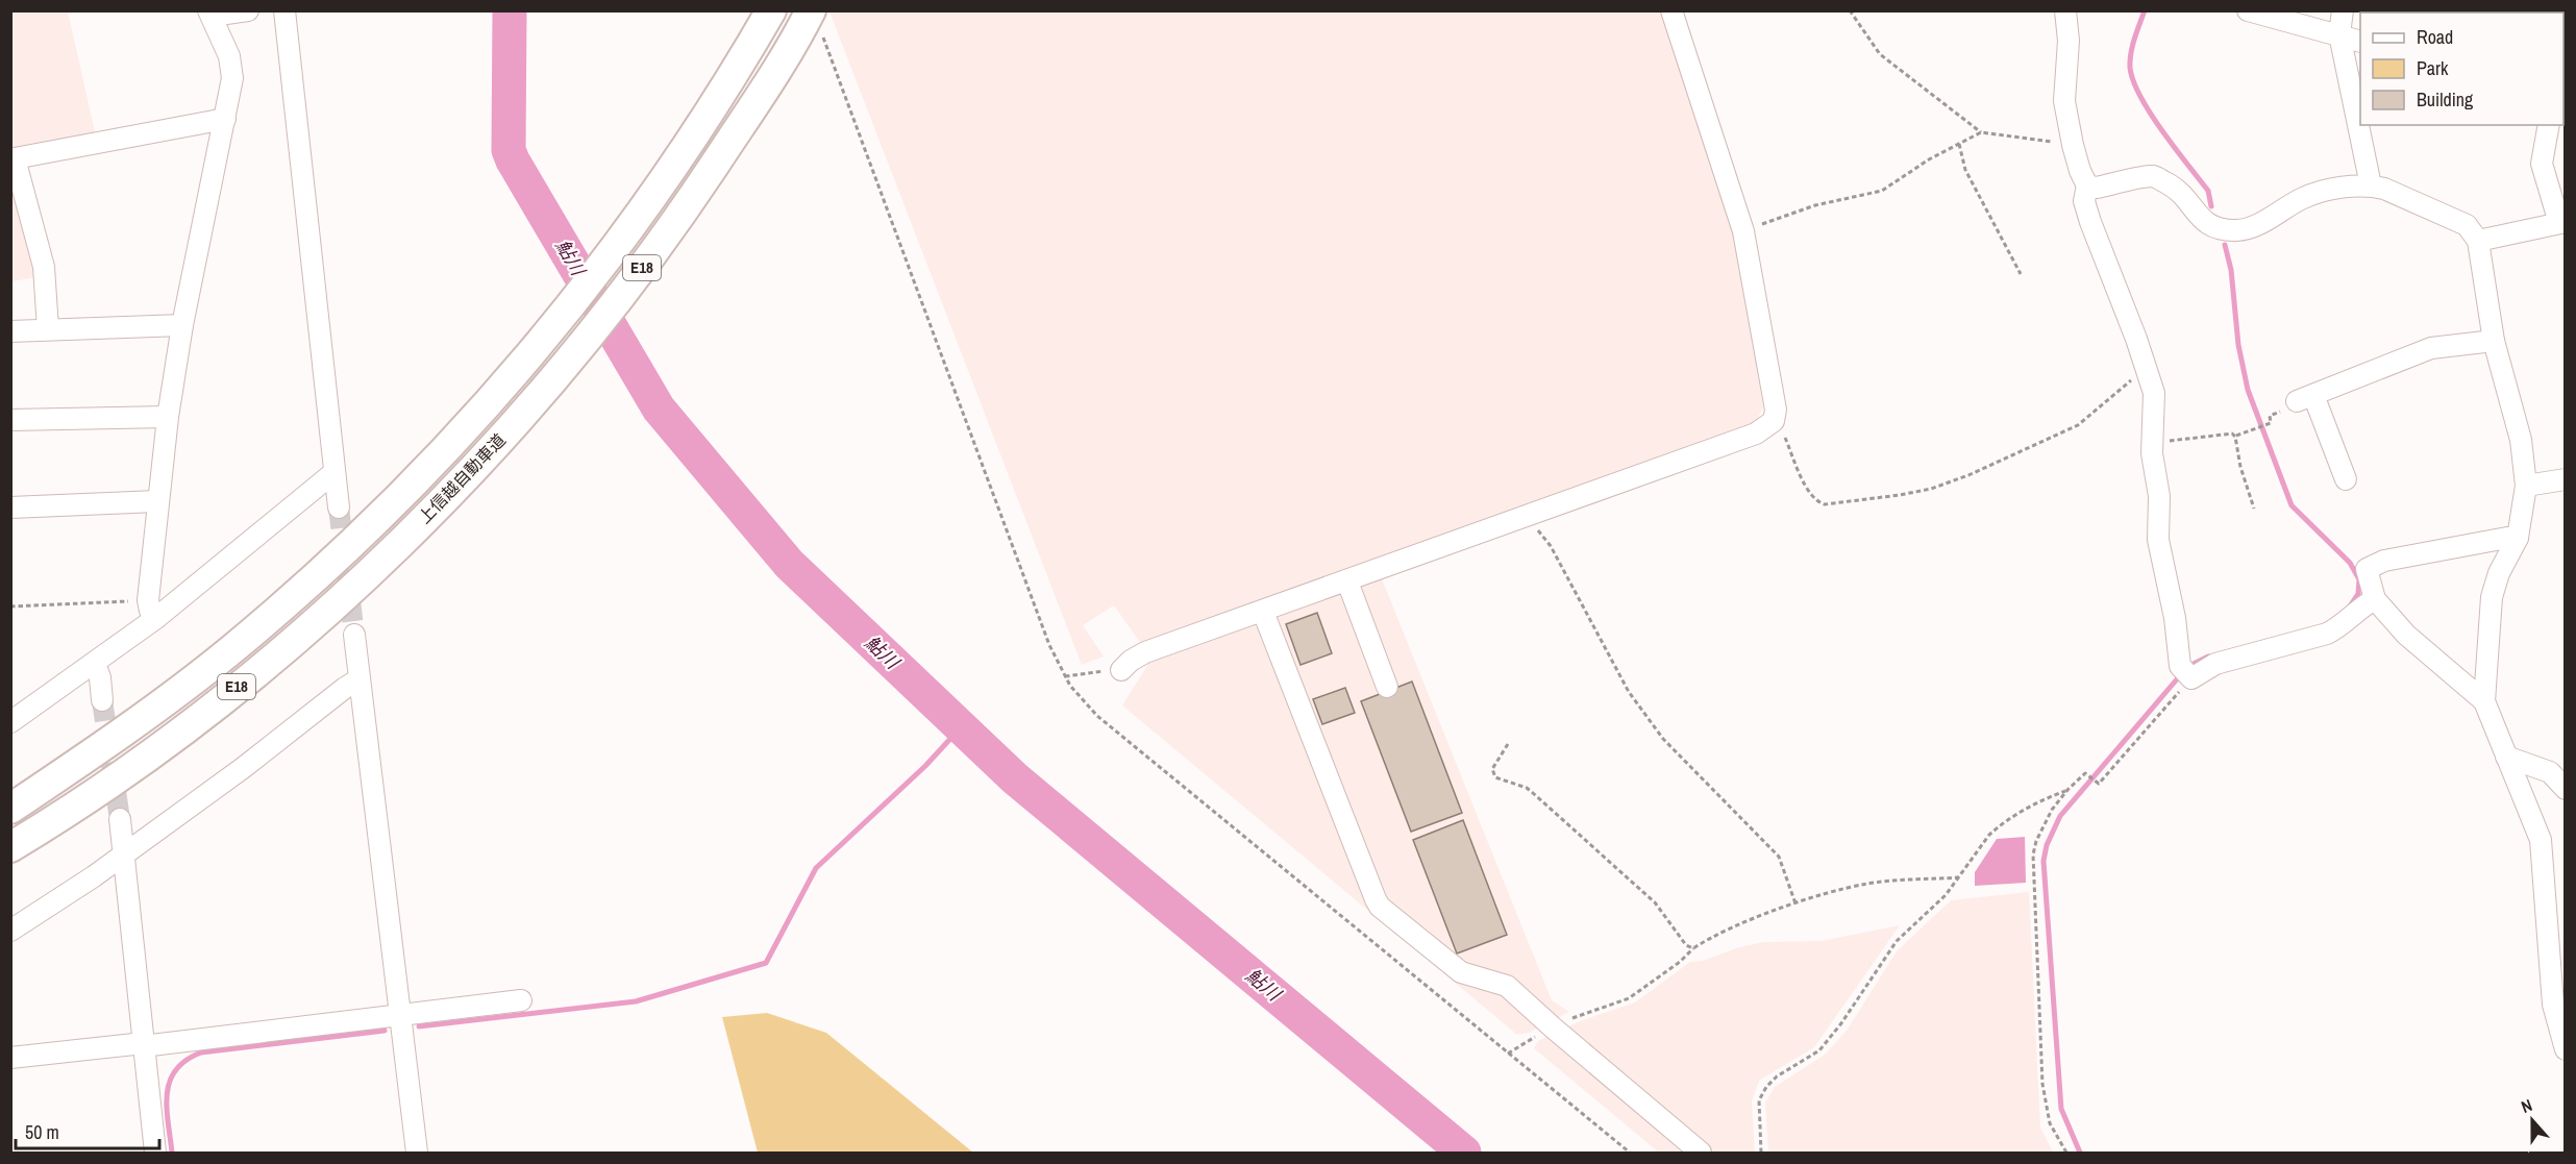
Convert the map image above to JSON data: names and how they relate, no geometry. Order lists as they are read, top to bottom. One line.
{"streets":{"highway":["E18","上信越自動車道"]},"water":["鮎川"],"legend":["Road","Park","Building"],"scale_bar":"50 m","north":"top"}
